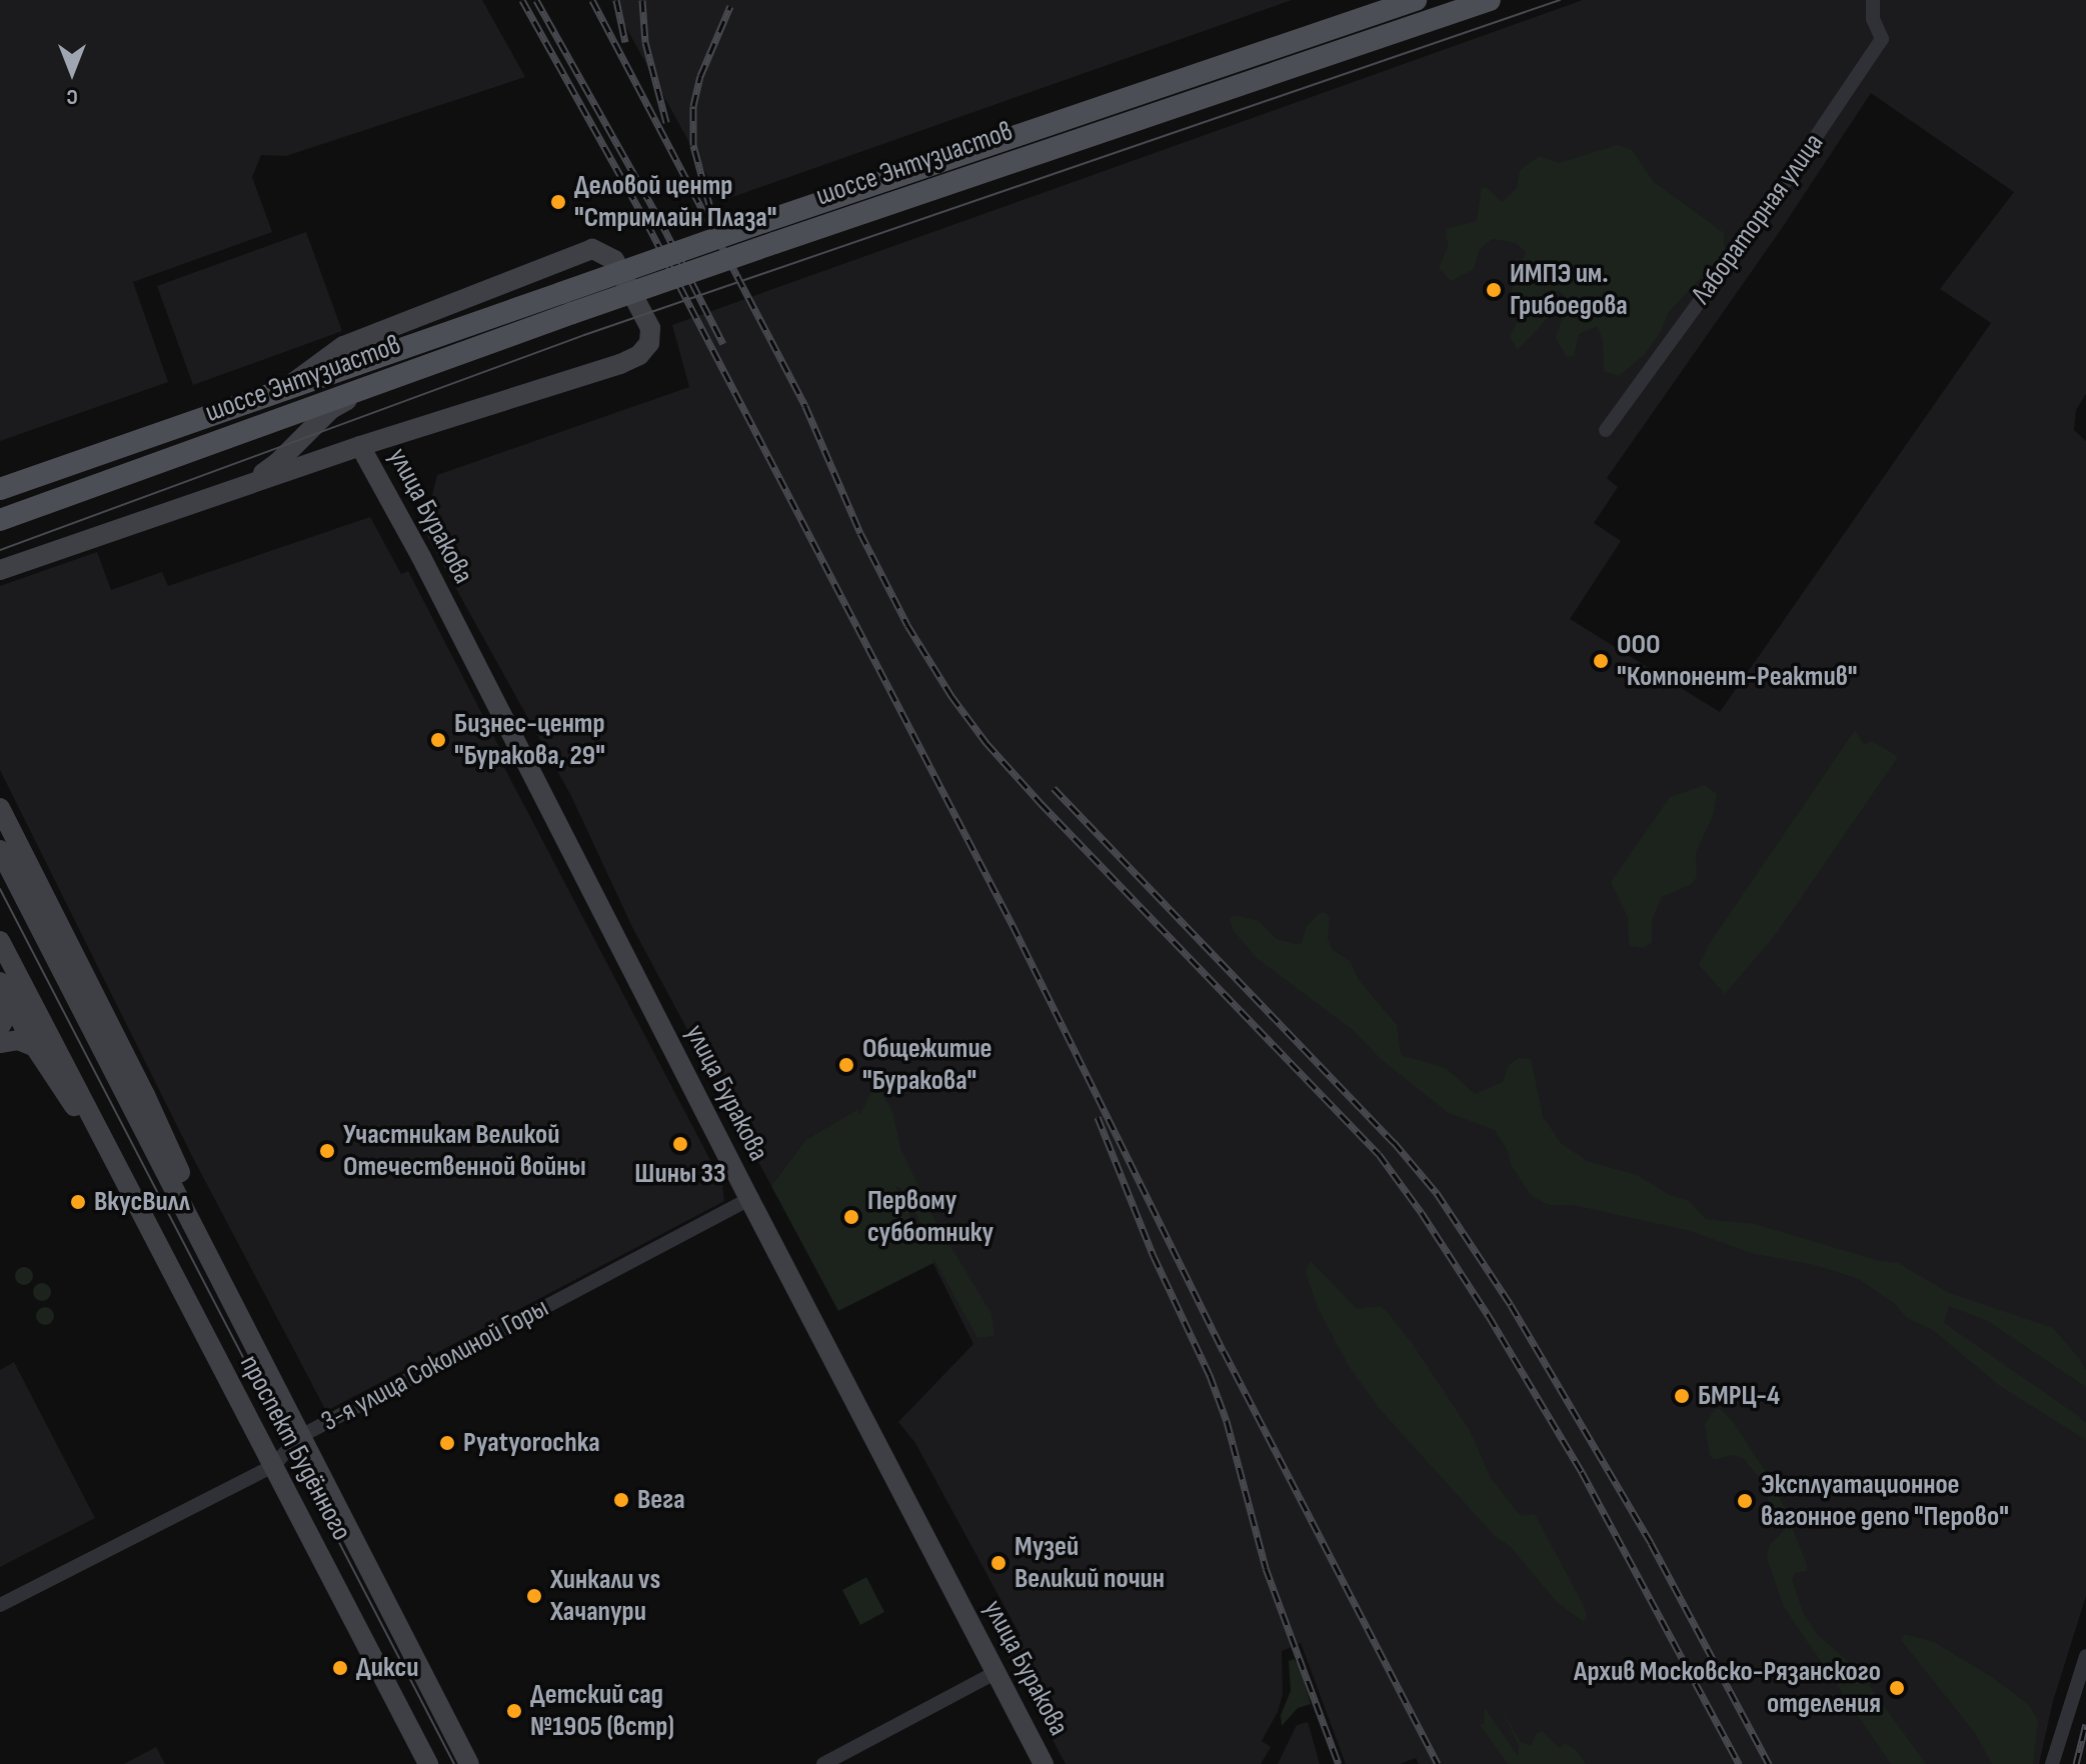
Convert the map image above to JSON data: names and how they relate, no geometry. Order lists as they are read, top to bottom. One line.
{"streets":{"main road":["шоссе Энтузиастов","улица Буракова","проспект Будённого"],"street":["Лабораторная улица","3-я улица Соколиной Горы"]},"crossings":[["улица Буракова","3-я улица Соколиной Горы"],["3-я улица Соколиной Горы","проспект Будённого"]],"places":["Деловой центр \"Стримлайн Плаза\"","ИМПЭ им. Грибоедова","ООО \"Компонент-Реактив\"","Бизнес-центр \"Буракова, 29\"","Общежитие \"Буракова\"","Шины 33","Участникам Великой Отечественной войны","ВкусВилл","Первому субботнику","БМРЦ-4","Pyatyorochka","Вега","Эксплуатационное вагонное депо \"Перово\"","Музей Великий почин","Хинкали vs Хачапури","Дикси","Архив Московско-Рязанского отделения","Детский сад №1905 (встр)"],"north":"bottom"}
